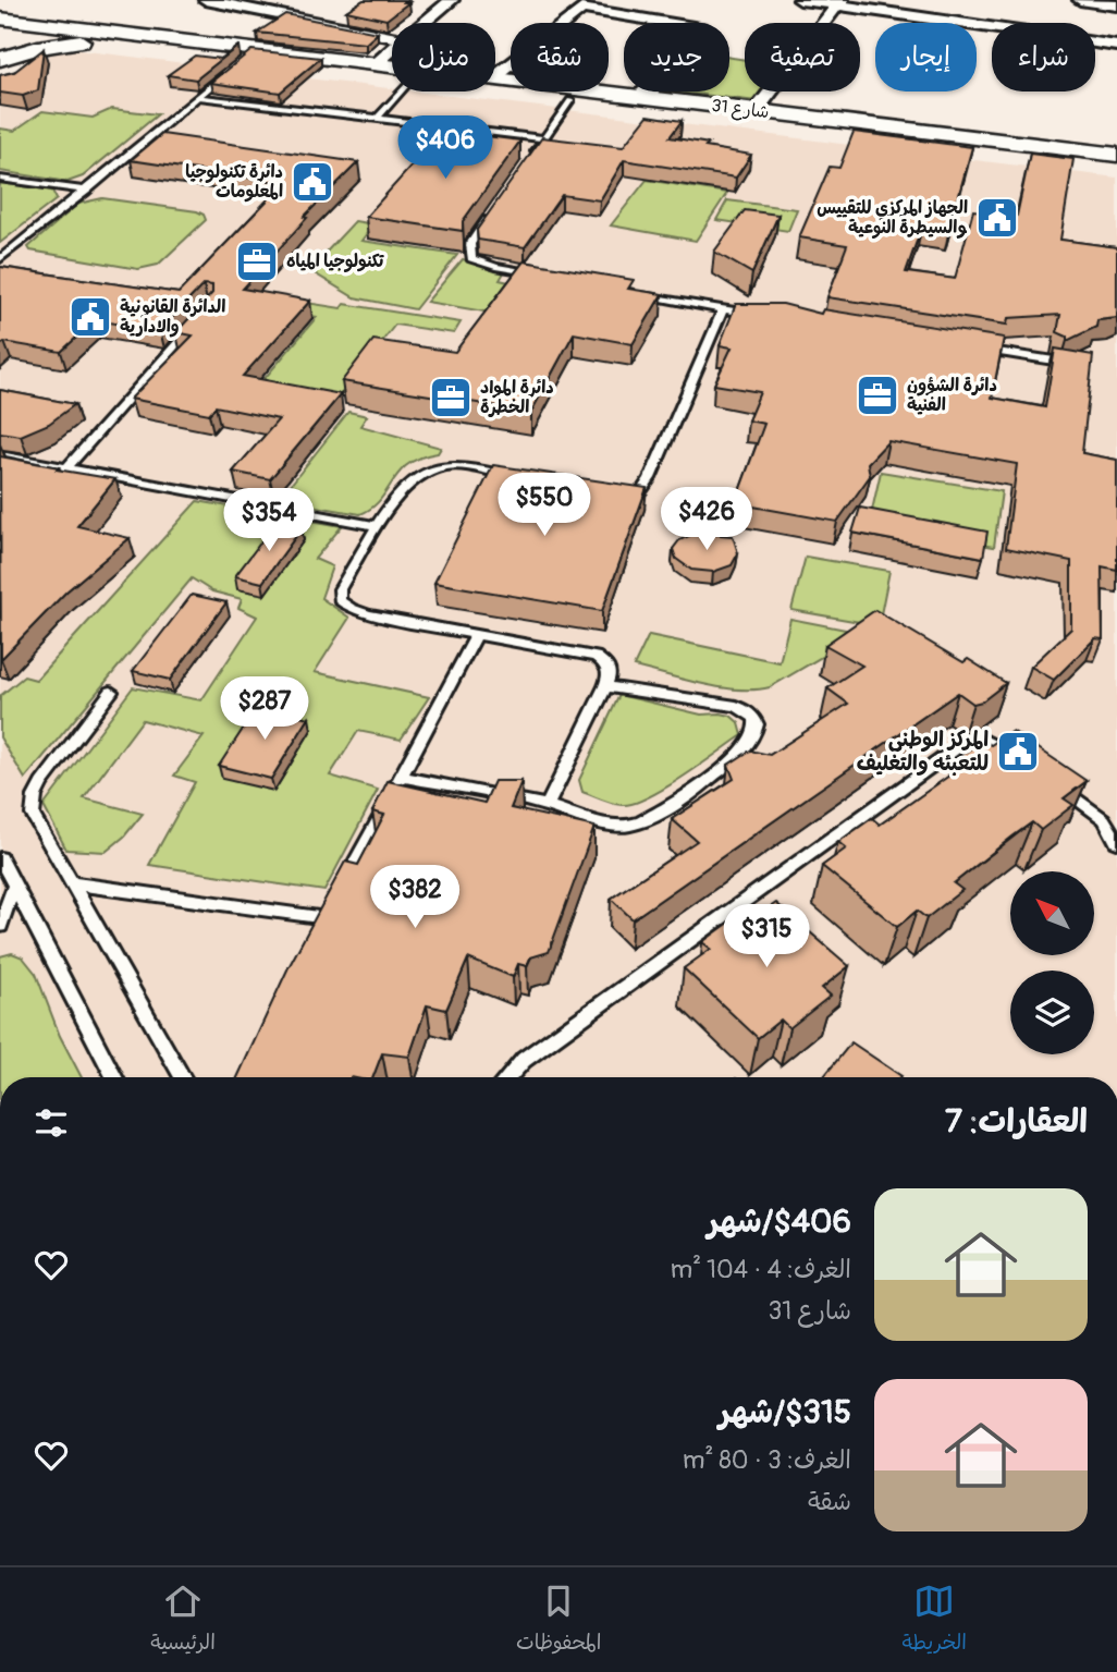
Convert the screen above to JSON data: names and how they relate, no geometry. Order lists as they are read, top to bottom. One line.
{"streets":{"street":["شارع 31"]},"places":{"public building":["دائرة تكنولوجيا المعلومات","الجهاز المركزي للتقييس والسيطرة النوعية","الدائرة القانونية والادارية","المركز الوطني للتعبئه والتغليف"],"office":["تكنولوجيا المياه","دائرة الشؤون الفنية","دائرة المواد الخطرة"]},"north":"top left","page":{"chip":["شراء","إيجار","تصفية","جديد","شقة","منزل"],"price":["$406","$550","$426","$354","$287","$382","$315"],"heading":"العقارات: 7","list":[{"name":"$406/شهر","note":"الغرف: 4 · 104 m² · شارع 31"},{"name":"$315/شهر","note":"الغرف: 3 · 80 m² · شقة"}],"tabs":["الخريطة","المحفوظات","الرئيسية"]}}
